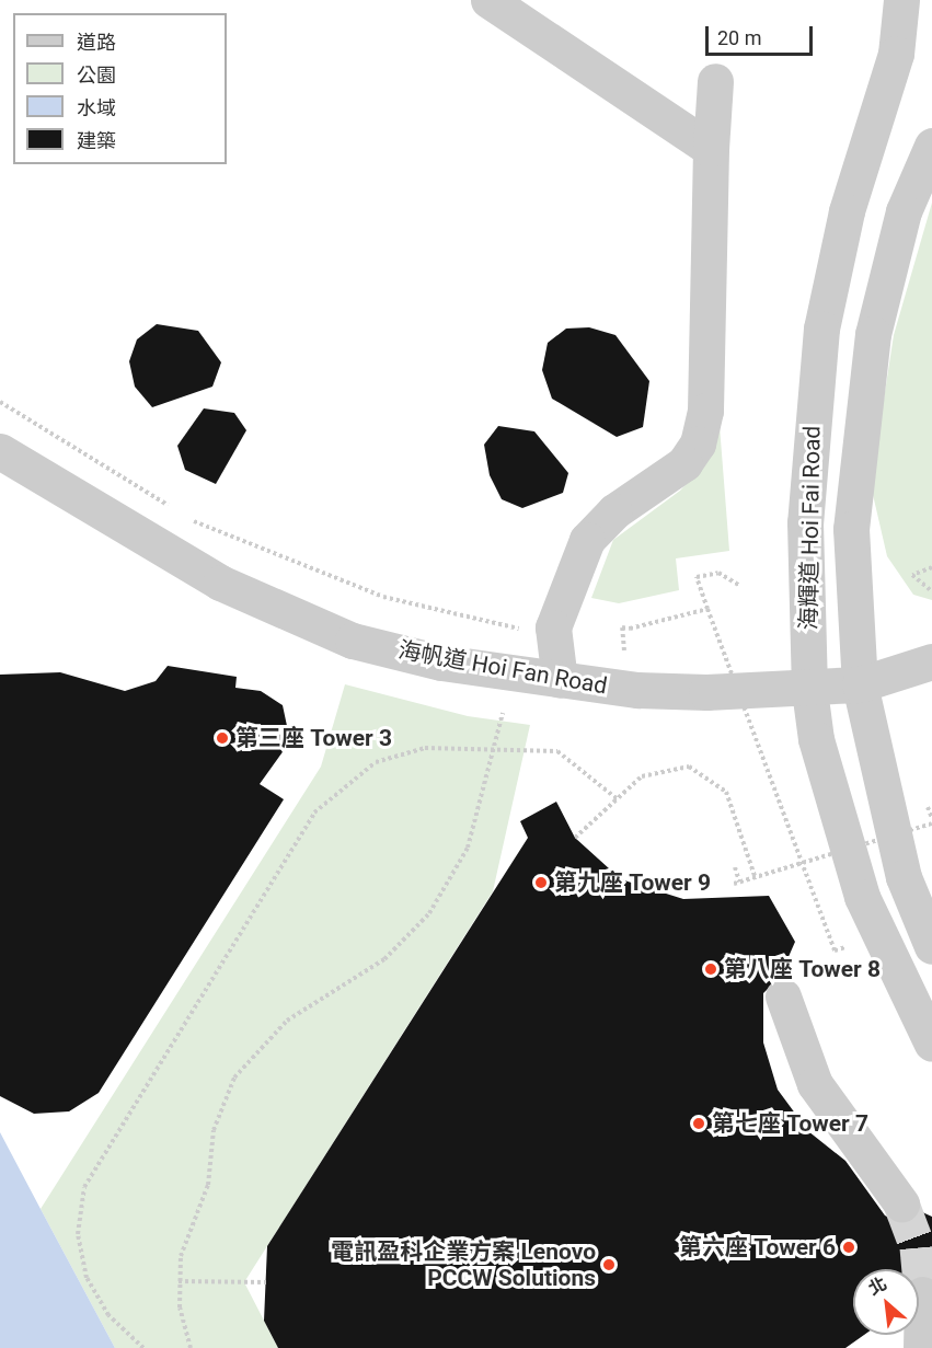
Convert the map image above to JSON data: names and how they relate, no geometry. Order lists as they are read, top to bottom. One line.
{"streets":{"street":["海輝道 Hoi Fai Road","海帆道 Hoi Fan Road"]},"crossings":[["海輝道 Hoi Fai Road","海帆道 Hoi Fan Road"]],"places":["第三座 Tower 3","第九座 Tower 9","第八座 Tower 8","第七座 Tower 7","第六座 Tower 6","電訊盈科企業方案 Lenovo PCCW Solutions"],"legend":["道路","公園","水域","建築"],"scale_bar":"20 m","north":"top left"}
